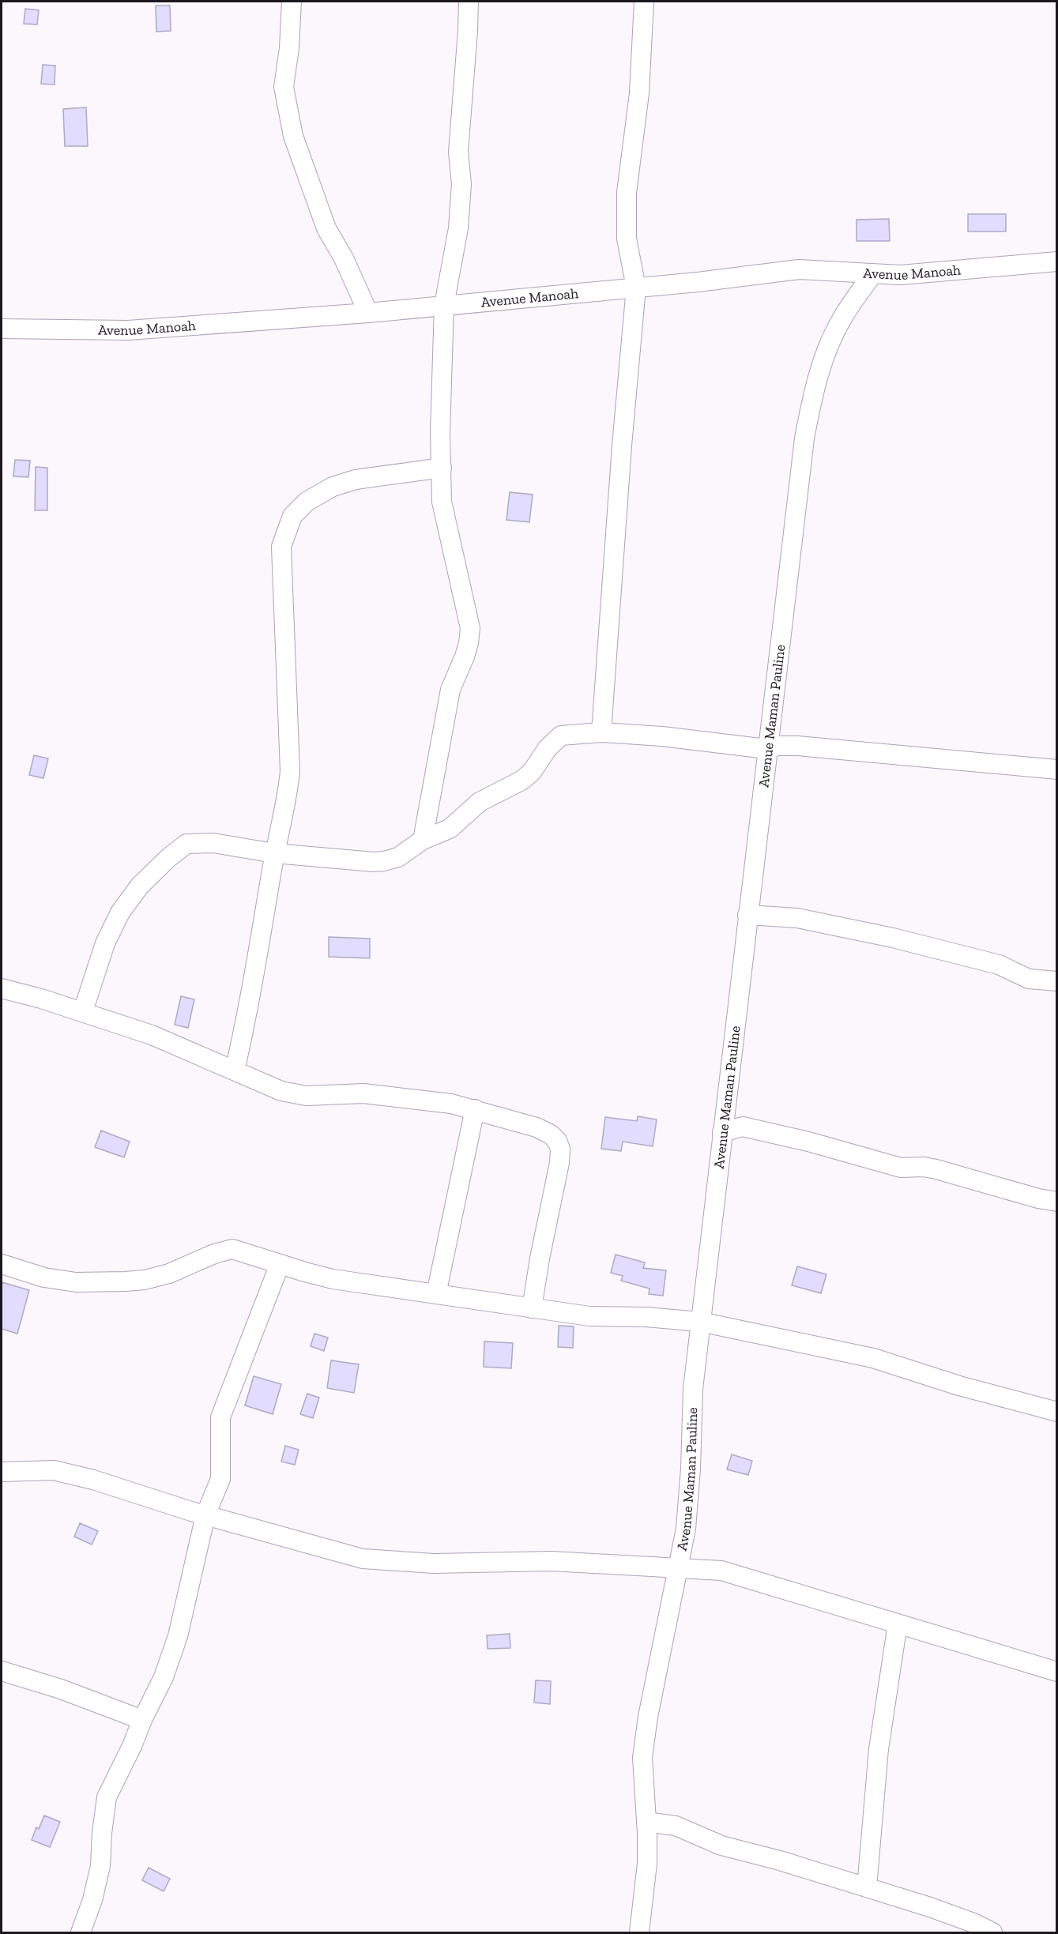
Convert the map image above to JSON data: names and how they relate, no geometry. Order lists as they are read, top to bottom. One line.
{"streets":{"street":["Avenue Manoah","Avenue Maman Pauline"]},"crossings":[["Avenue Manoah","Avenue Maman Pauline"]]}
